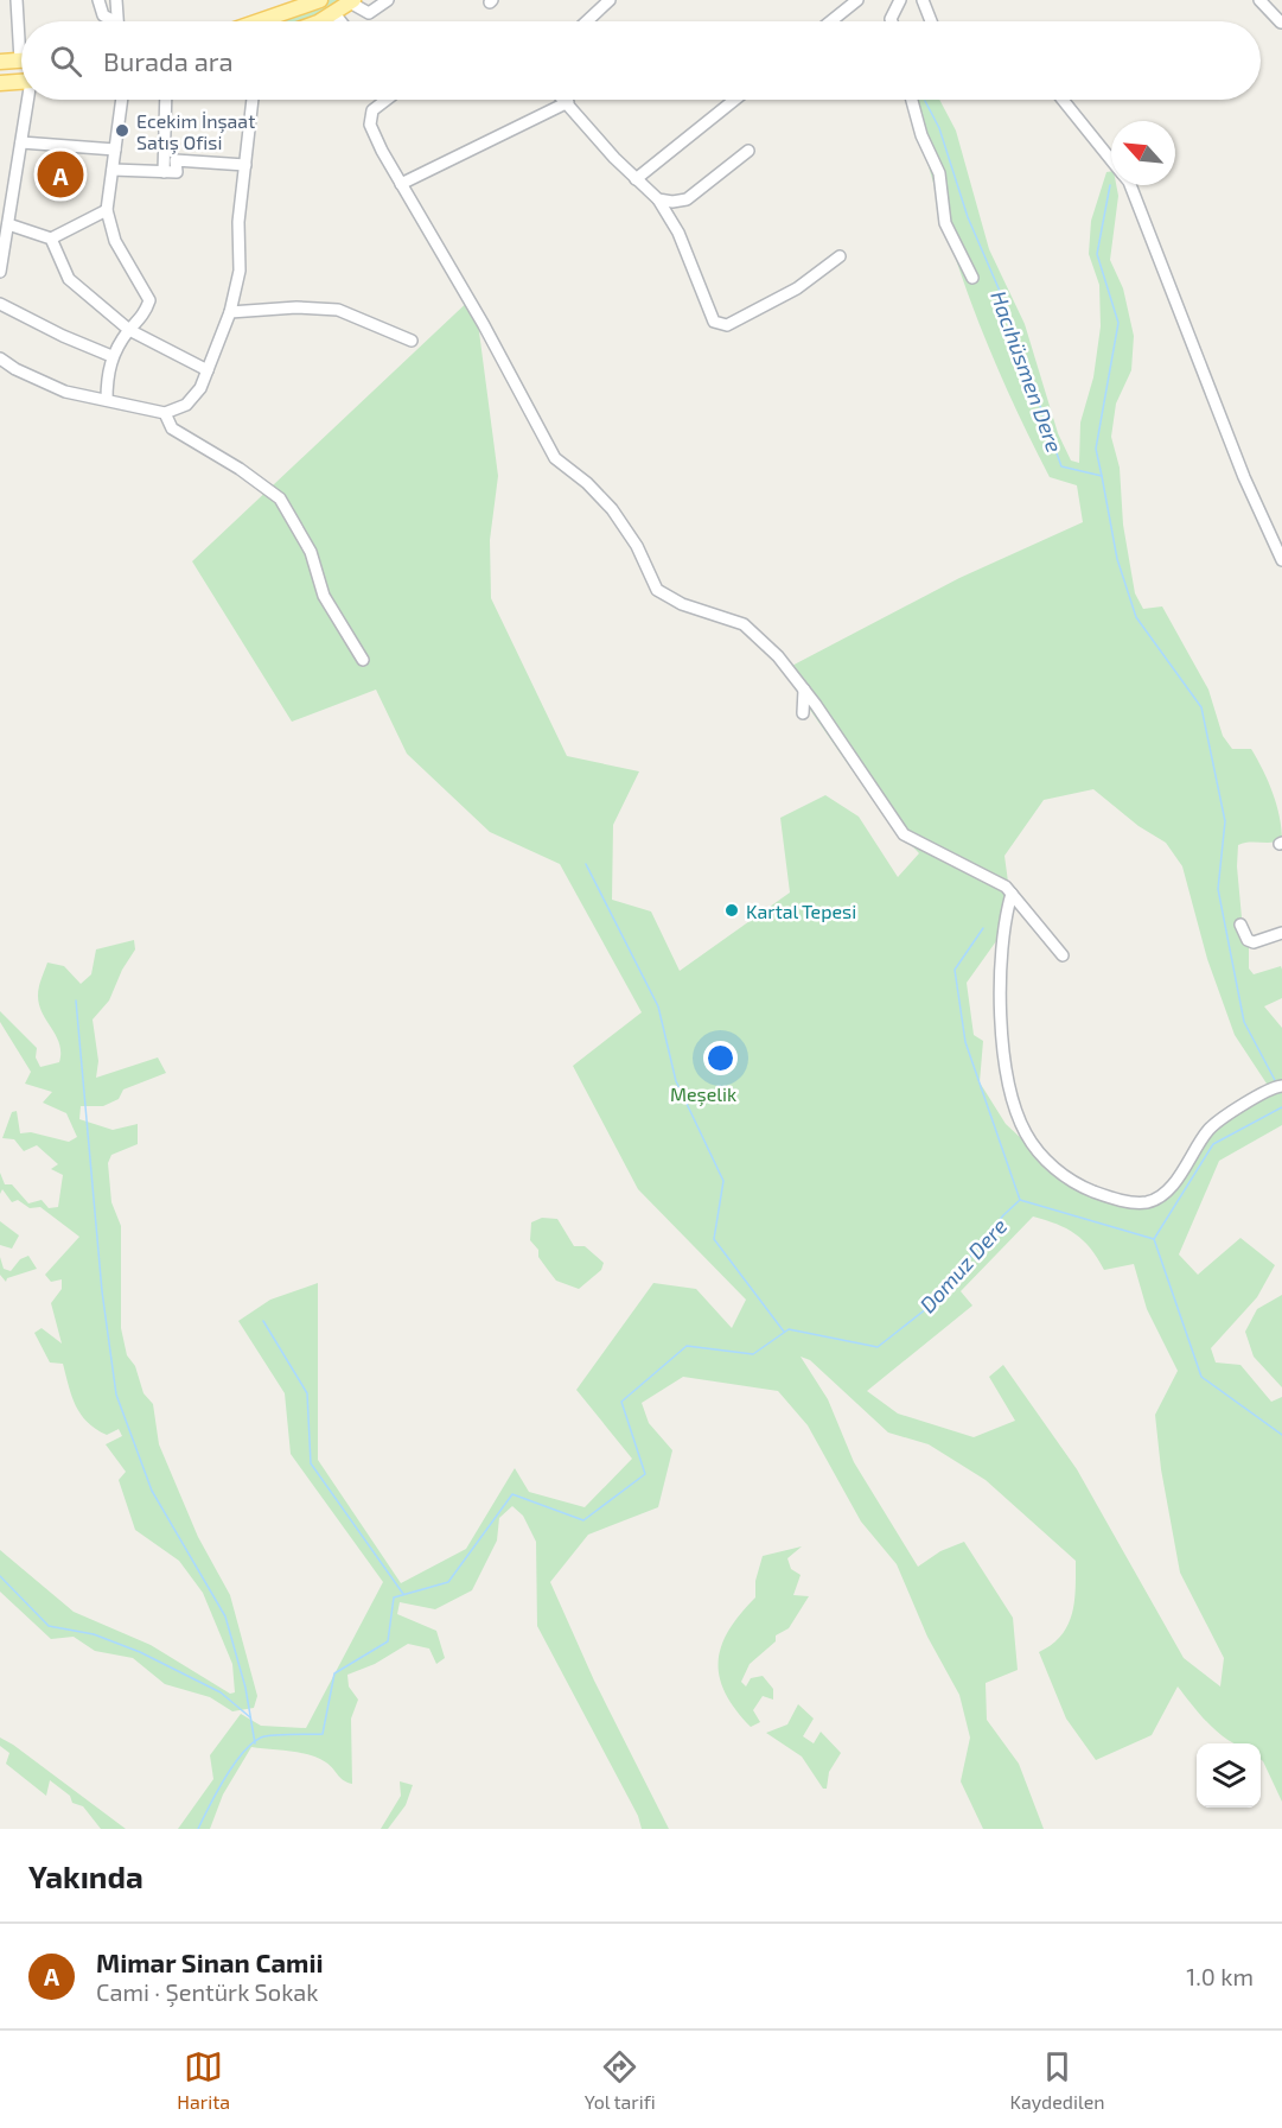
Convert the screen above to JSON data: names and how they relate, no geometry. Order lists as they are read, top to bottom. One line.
{"water":["Hacıhüsmen Dere","Domuz Dere"],"parks":["Meşelik"],"places":["Ecekim İnşaat Satış Ofisi","Kartal Tepesi"],"north":"top left","page":{"search":"Burada ara","pins":"A","heading":"Yakında","list":[{"mark":"A","name":"Mimar Sinan Camii","note":"Cami · Şentürk Sokak","value":"1.0 km"}],"nav":["Harita","Yol tarifi","Kaydedilen"]}}
